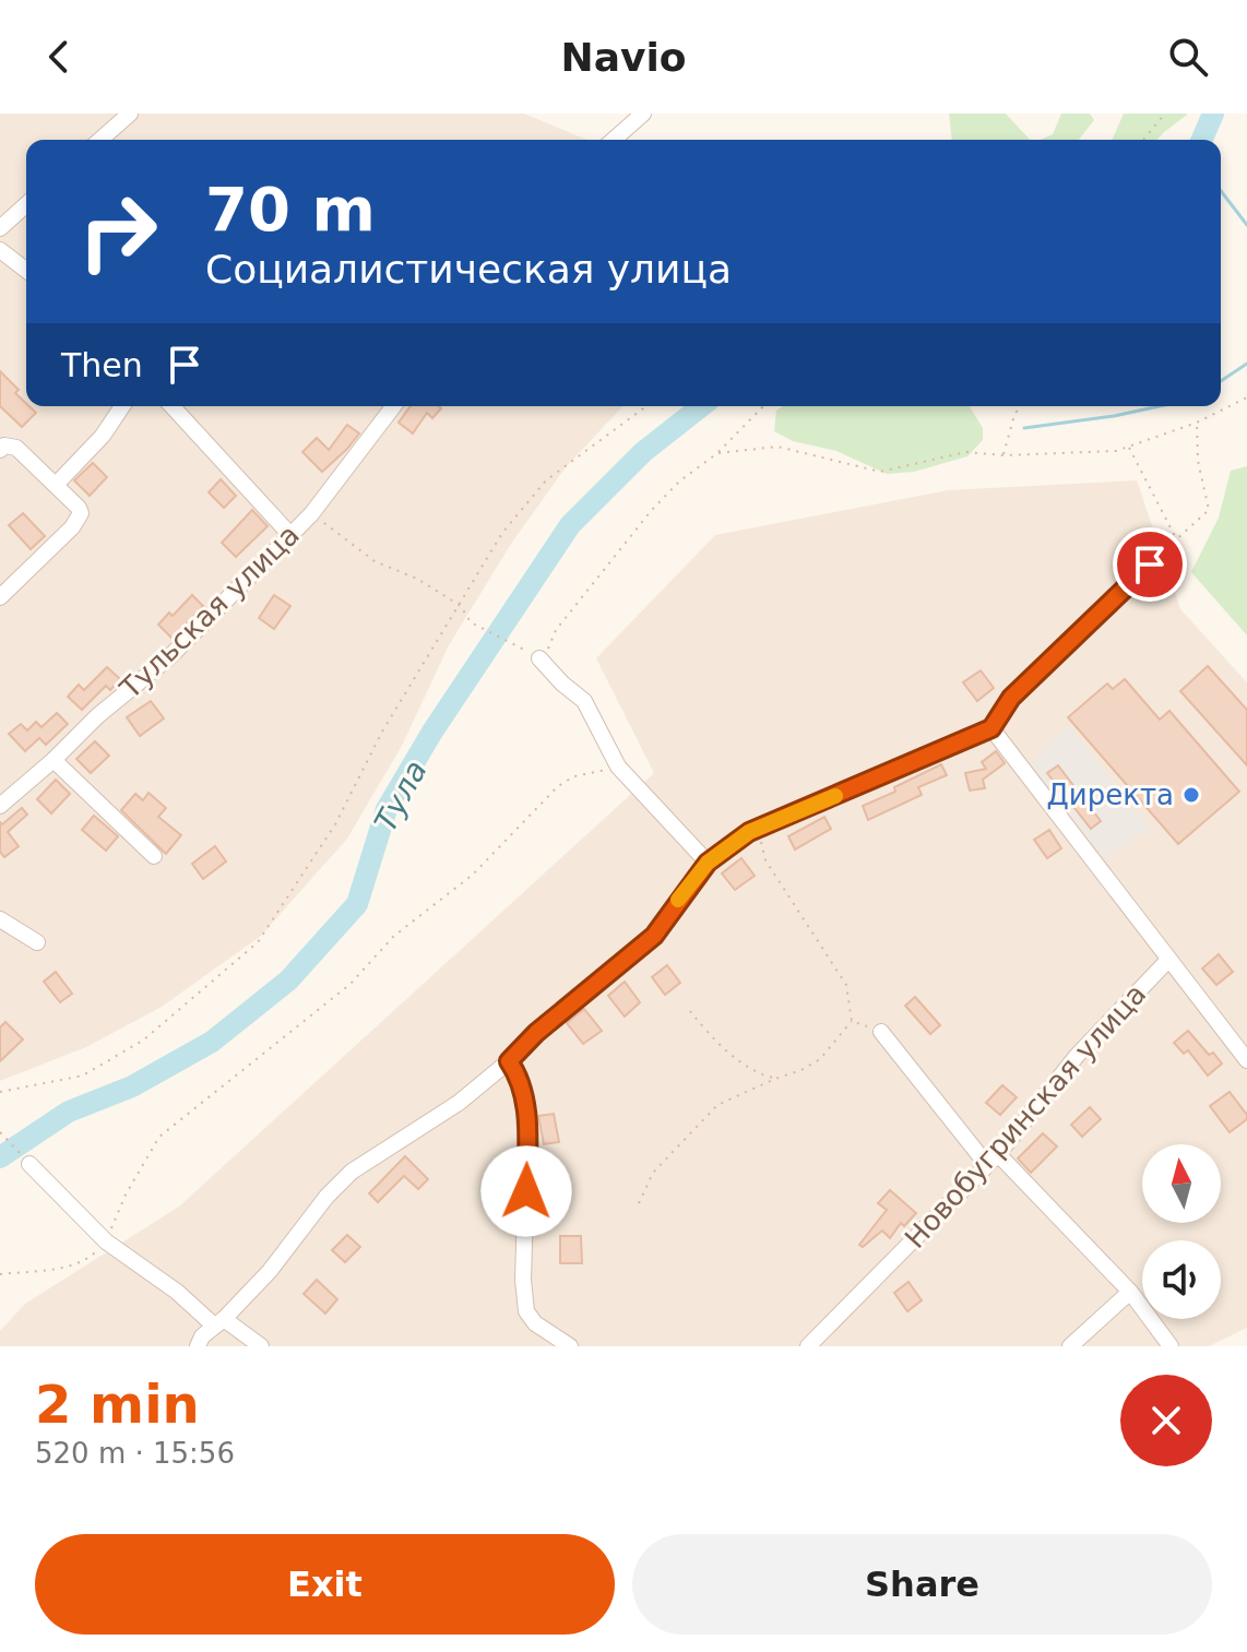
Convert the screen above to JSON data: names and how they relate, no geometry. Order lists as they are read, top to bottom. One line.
{"streets":{"street":["Тульская улица","Новобугринская улица"]},"water":["Тула"],"places":["Директа"],"north":"top","page":{"header":"Navio","turn":["70 m","Социалистическая улица"],"then":"Then","heading":["2 min","520 m · 15:56"],"buttons":["Exit","Share"]}}
